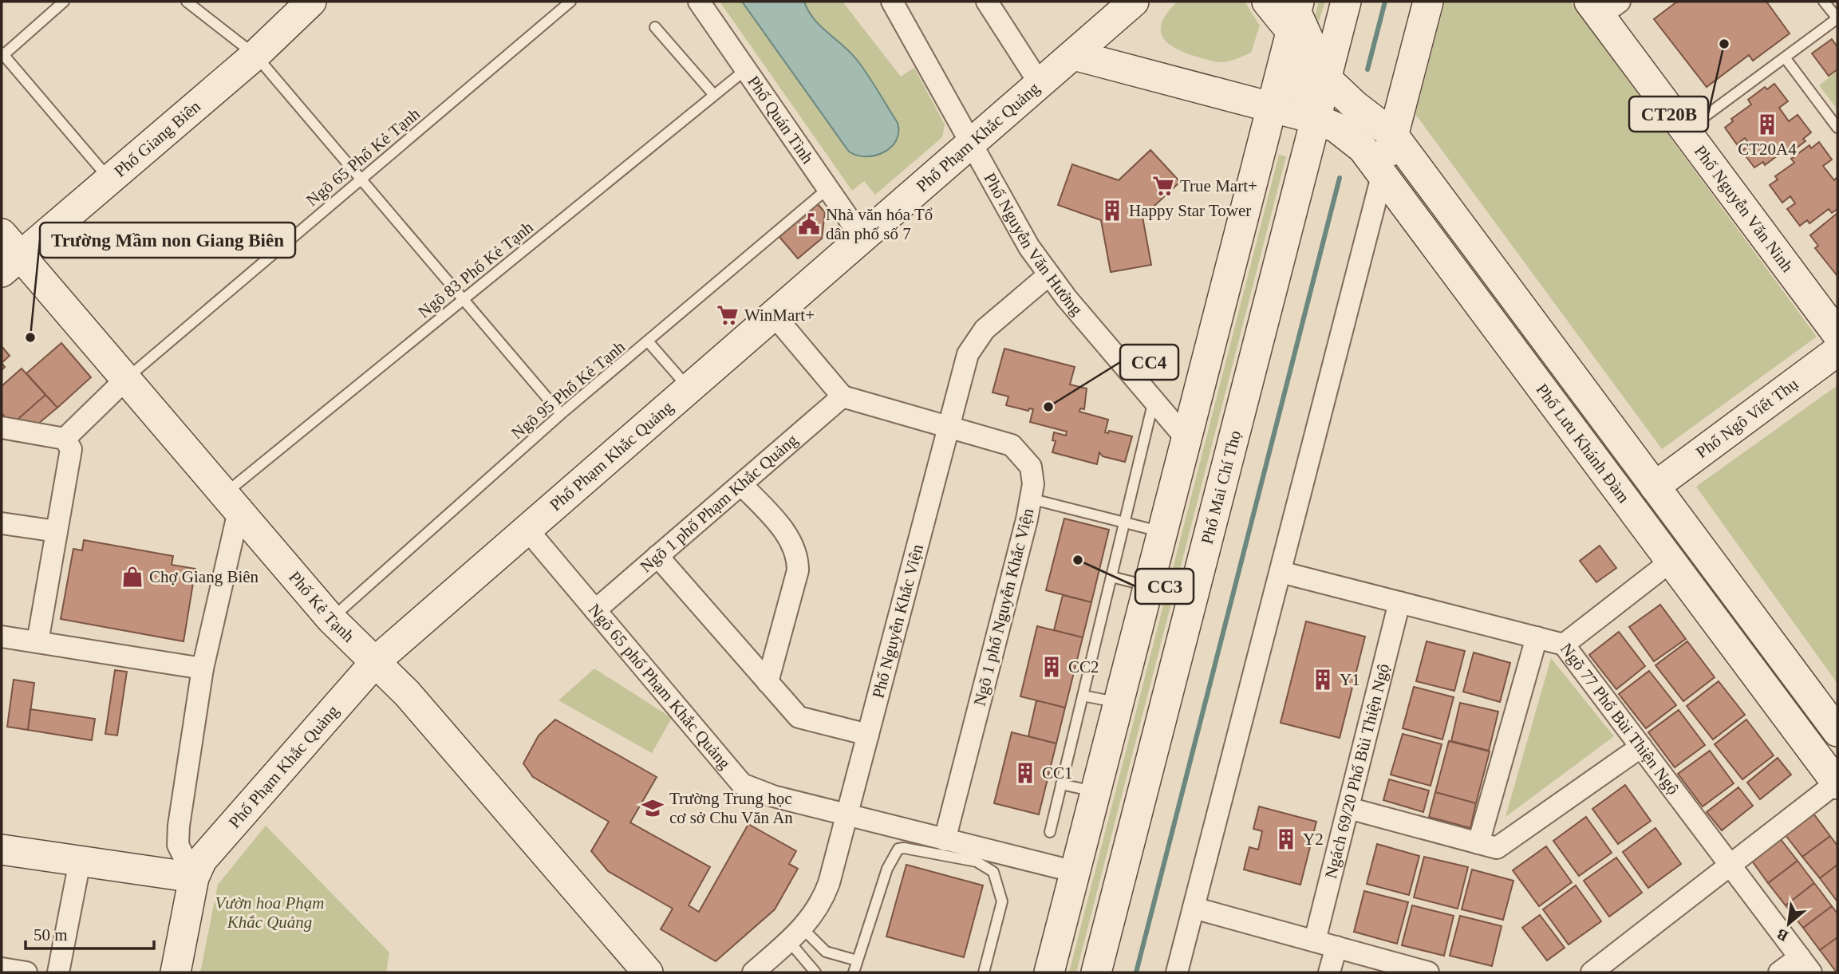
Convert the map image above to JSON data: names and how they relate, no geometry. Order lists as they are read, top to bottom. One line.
{"streets":{"street":["Phố Quán Tình","Phố Giang Biên","Phố Phạm Khắc Quảng","Phố Nguyễn Văn Ninh","Phố Nguyễn Văn Hưởng","Phố Ngô Viết Thụ","Phố Lưu Khánh Đàm","Phố Mai Chí Thọ","Ngõ 1 phố Phạm Khắc Quảng","Phố Kẻ Tạnh","Ngõ 1 phố Nguyễn Khắc Viện","Phố Nguyễn Khắc Viện","Ngõ 65 phố Phạm Khắc Quảng","Ngõ 77 Phố Bùi Thiện Ngộ","Ngách 69/20 Phố Bùi Thiện Ngộ"],"lane":["Ngõ 65 Phố Kẻ Tạnh","Ngõ 83 Phố Kẻ Tạnh","Ngõ 95 Phố Kẻ Tạnh"]},"crossings":[["Phố Quán Tình","Phố Phạm Khắc Quảng"],["Phố Quán Tình","Ngõ 83 Phố Kẻ Tạnh"],["Phố Quán Tình","Ngõ 95 Phố Kẻ Tạnh"],["Phố Giang Biên","Phố Kẻ Tạnh"],["Phố Phạm Khắc Quảng","Phố Nguyễn Văn Hưởng"],["Phố Phạm Khắc Quảng","Phố Lưu Khánh Đàm"],["Phố Phạm Khắc Quảng","Phố Kẻ Tạnh"],["Phố Phạm Khắc Quảng","Ngõ 65 phố Phạm Khắc Quảng"],["Ngõ 65 Phố Kẻ Tạnh","Phố Kẻ Tạnh"],["Phố Nguyễn Văn Hưởng","Phố Nguyễn Khắc Viện"],["Ngõ 83 Phố Kẻ Tạnh","Phố Kẻ Tạnh"],["Ngõ 95 Phố Kẻ Tạnh","Phố Kẻ Tạnh"],["Phố Ngô Viết Thụ","Phố Lưu Khánh Đàm"],["Phố Lưu Khánh Đàm","Phố Mai Chí Thọ"],["Ngõ 1 phố Phạm Khắc Quảng","Ngõ 65 phố Phạm Khắc Quảng"],["Ngõ 1 phố Nguyễn Khắc Viện","Phố Nguyễn Khắc Viện"],["Ngõ 1 phố Nguyễn Khắc Viện","Ngõ 65 phố Phạm Khắc Quảng"],["Phố Nguyễn Khắc Viện","Ngõ 65 phố Phạm Khắc Quảng"],["Ngõ 77 Phố Bùi Thiện Ngộ","Ngách 69/20 Phố Bùi Thiện Ngộ"]],"parks":["Vườn hoa Phạm Khắc Quảng"],"places":{"other":["CT20B","Trường Mầm non Giang Biên","CC4","CC3"],"building":["CT20A4","Happy Star Tower","CC2","Y1","CC1","Y2"],"supermarket":["True Mart+","WinMart+"],"public building":["Nhà văn hóa Tổ dân phố số 7"],"shop":["Chợ Giang Biên"],"school or university":["Trường Trung học cơ sở Chu Văn An"]},"scale_bar":"50 m","north":"bottom left"}
